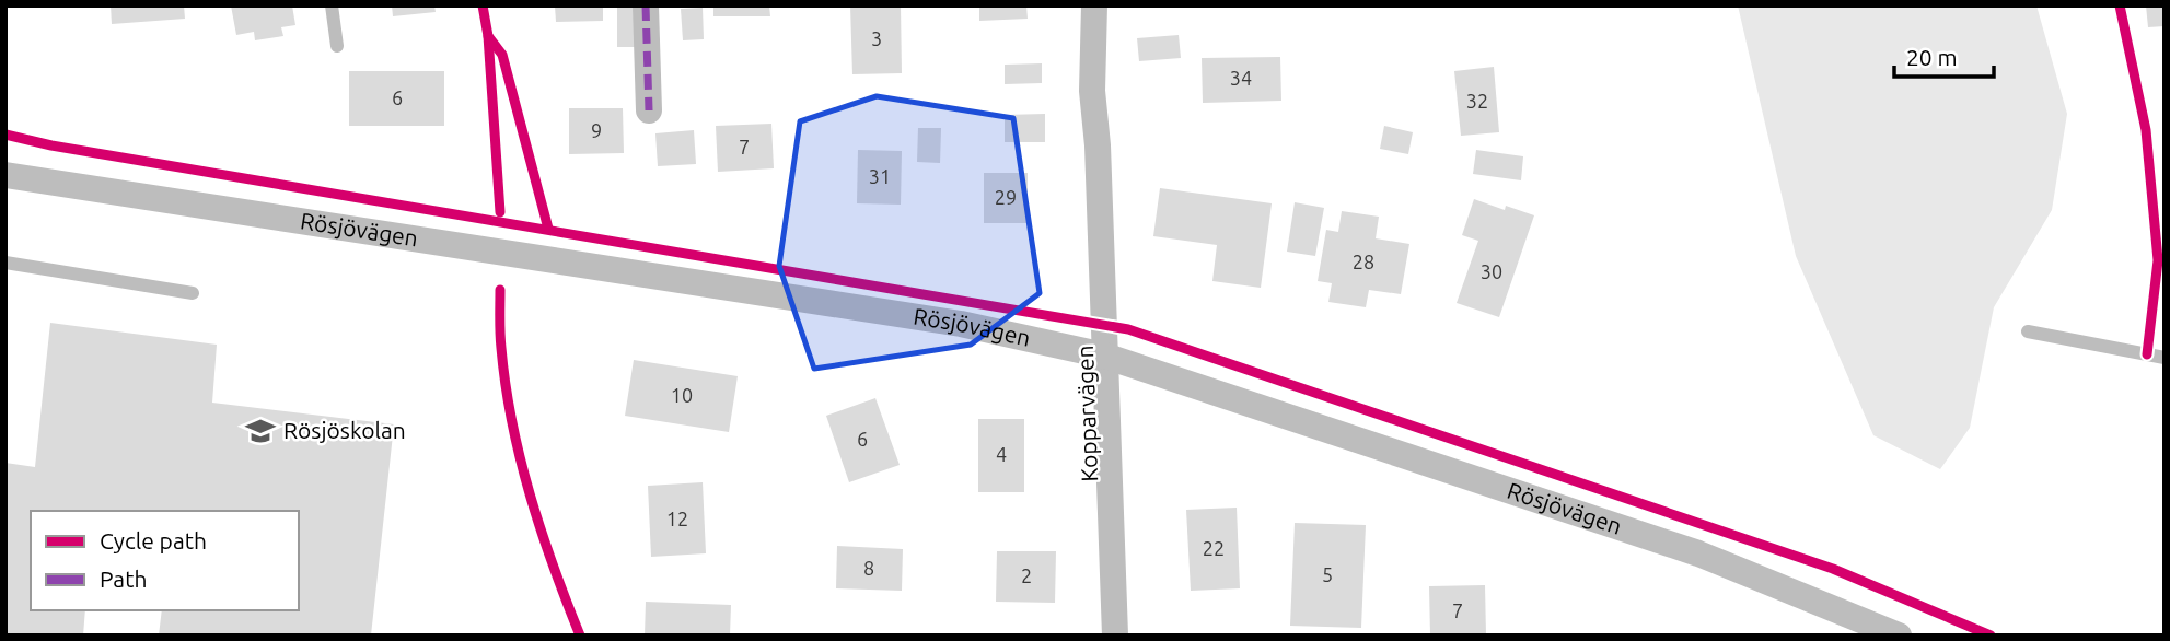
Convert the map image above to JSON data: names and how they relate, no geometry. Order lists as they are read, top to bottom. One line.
{"streets":{"street":["Rösjövägen","Kopparvägen"]},"crossings":[["Rösjövägen","Kopparvägen"]],"places":{"school or university":["Rösjöskolan"]},"house_numbers":["3","34","6","32","9","7","31","29","28","30","10","6","4","12","22","8","5","2","7"],"legend":["Cycle path","Path"],"scale_bar":"20 m"}
